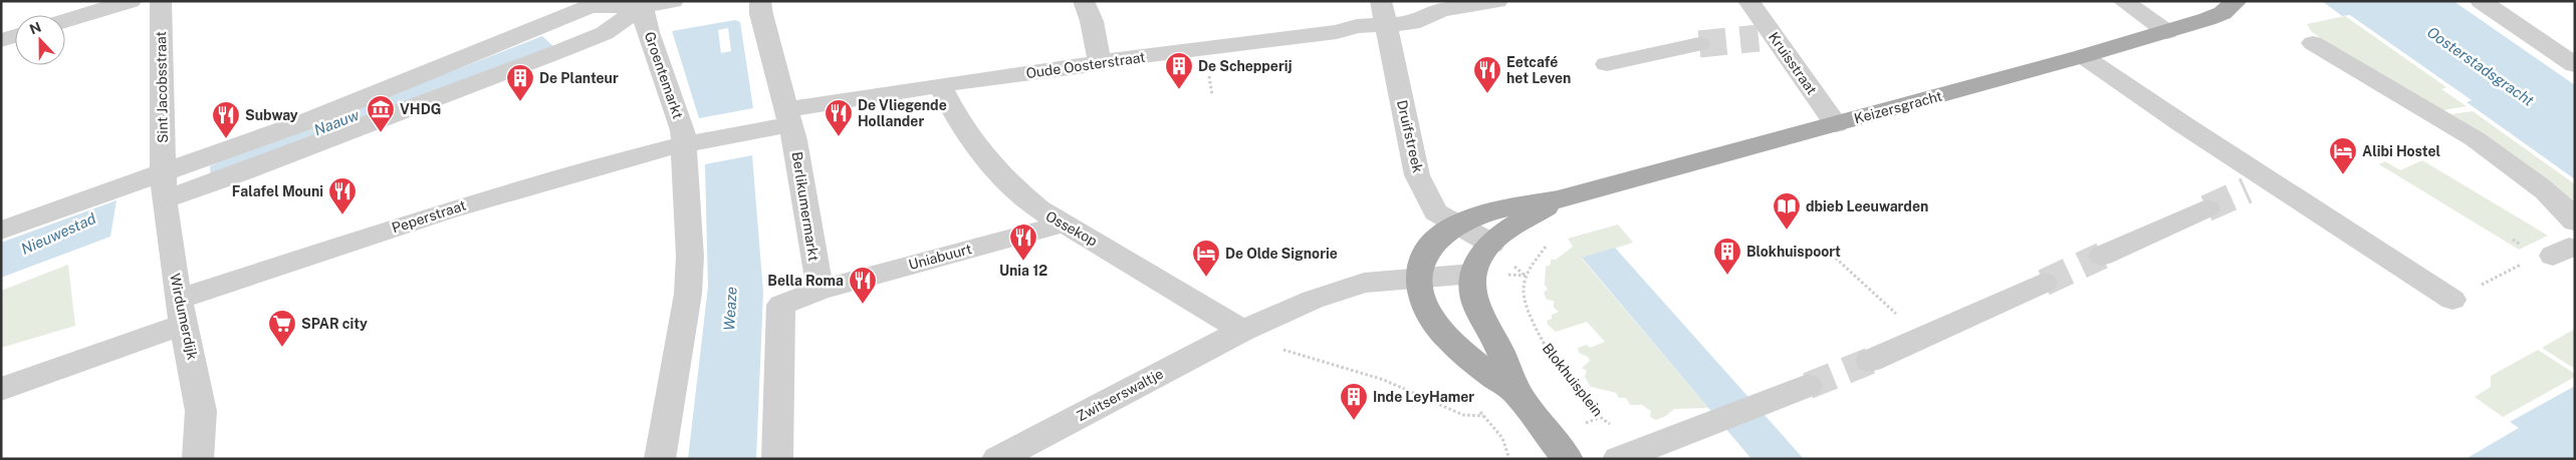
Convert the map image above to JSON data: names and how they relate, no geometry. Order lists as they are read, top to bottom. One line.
{"streets":{"main road":["Keizersgracht"],"street":["Kruisstraat","Oude Oosterstraat","Groentemarkt","Sint Jacobsstraat","Druifstreek","Berlikumermarkt","Peperstraat","Ossekop","Uniabuurt","Wirdumerdijk","Zwitserswaltje"],"path":["Blokhuisplein"]},"crossings":[["Kruisstraat","Keizersgracht"],["Oude Oosterstraat","Druifstreek"],["Oude Oosterstraat","Berlikumermarkt"],["Oude Oosterstraat","Peperstraat"],["Oude Oosterstraat","Ossekop"],["Groentemarkt","Peperstraat"],["Sint Jacobsstraat","Wirdumerdijk"],["Keizersgracht","Druifstreek"],["Berlikumermarkt","Peperstraat"],["Berlikumermarkt","Uniabuurt"],["Peperstraat","Wirdumerdijk"],["Ossekop","Uniabuurt"],["Ossekop","Zwitserswaltje"]],"water":["Oosterstadsgracht","Naauw","Nieuwestad","Weaze"],"places":{"building":["De Schepperij","De Planteur","Blokhuispoort","Inde LeyHamer"],"restaurant":["Eetcafé het Leven","De Vliegende Hollander","Subway","Falafel Mouni","Unia 12","Bella Roma"],"museum":["VHDG"],"hotel":["Alibi Hostel","De Olde Signorie"],"library":["dbieb Leeuwarden"],"supermarket":["SPAR city"]},"north":"top"}
